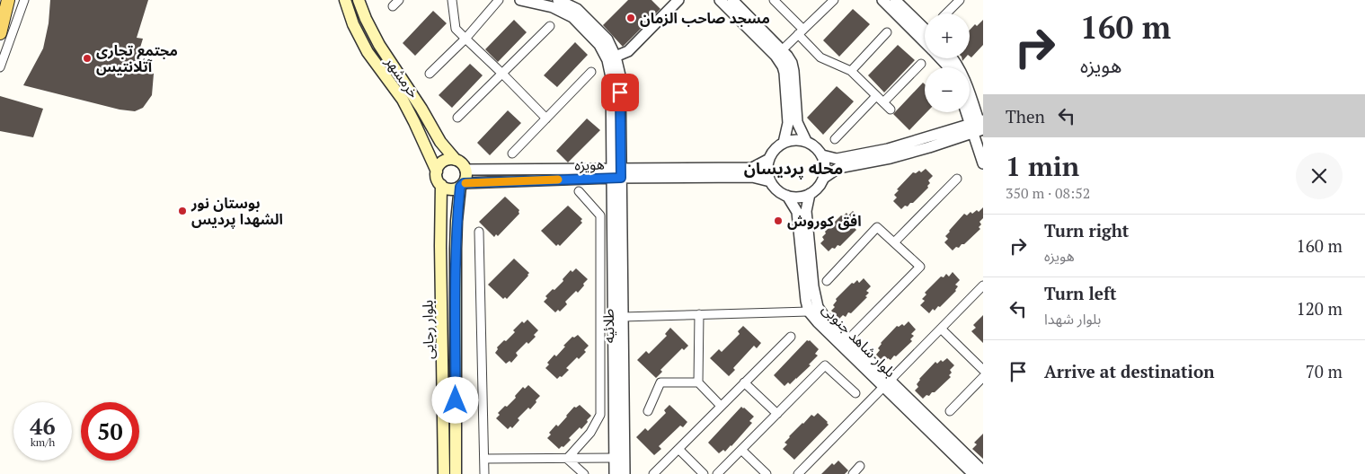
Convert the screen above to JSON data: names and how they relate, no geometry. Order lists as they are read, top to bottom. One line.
{"streets":{"main road":["خرمشهر","بلوار رجایی"],"street":["هویزه","طلائیه","بلوار شاهد جنوبی"]},"crossings":[["خرمشهر","هویزه"],["خرمشهر","بلوار رجایی"],["هویزه","طلائیه"],["هویزه","بلوار رجایی"],["هویزه","بلوار شاهد جنوبی"]],"districts":["محله پردیسان"],"places":["مسجد صاحب الزمان","مجتمع تجاری آتلانتیس","بوستان نور الشهدا پردیس","افق کوروش"],"page":{"turn":["160 m","هویزه"],"map_buttons":["+","−"],"then":"Then","heading":["1 min","350 m · 08:52"],"list":[{"name":"Turn right","note":"هویزه","value":"160 m"},{"name":"Turn left","note":"بلوار شهدا","value":"120 m"},{"name":"Arrive at destination","value":"70 m"}],"speed":"46 km/h","limit":"50"}}
